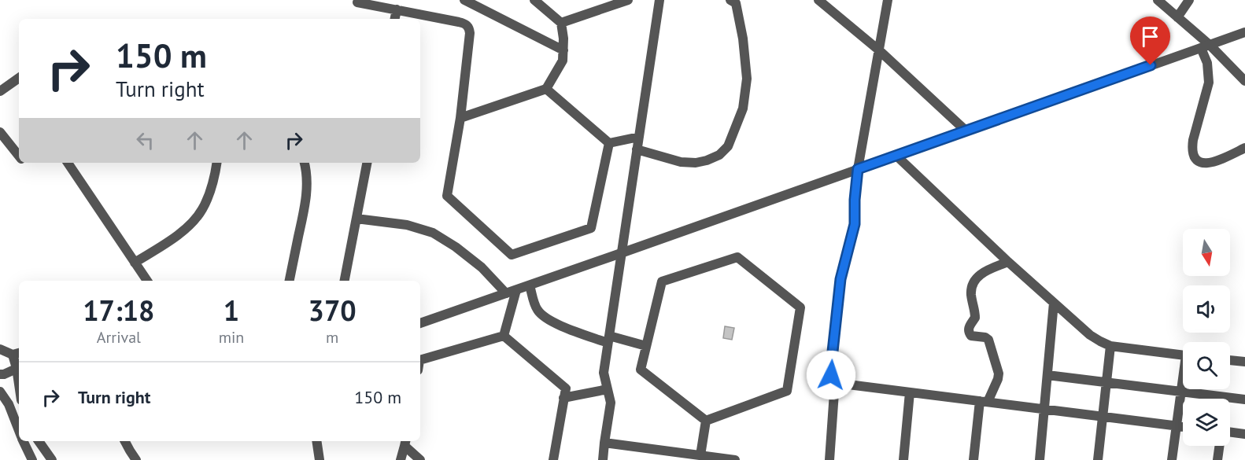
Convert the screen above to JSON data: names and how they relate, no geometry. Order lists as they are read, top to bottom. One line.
{"north":"bottom","page":{"turn":["150 m","Turn right"],"eta":["17:18","Arrival","1","min","370","m"],"list":[{"name":"Turn right","value":"150 m"}]}}
